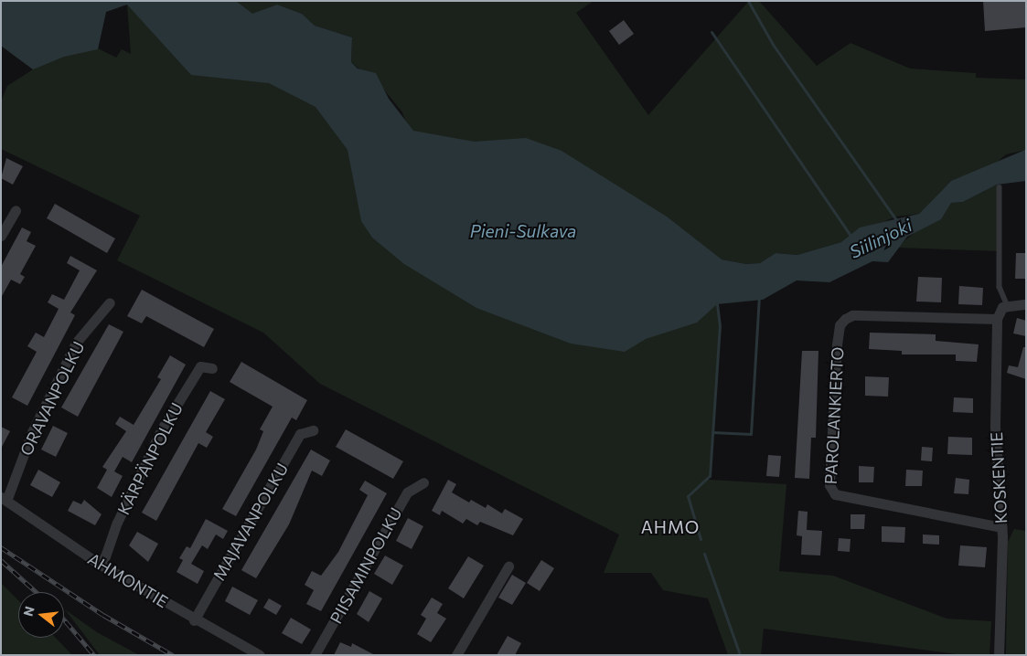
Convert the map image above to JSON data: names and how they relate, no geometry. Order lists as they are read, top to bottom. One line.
{"streets":{"street":["ORAVANPOLKU","PAROLANKIERTO","KÄRPÄNPOLKU","KOSKENTIE","MAJAVANPOLKU","PIISAMINPOLKU","AHMONTIE"]},"crossings":[["ORAVANPOLKU","AHMONTIE"],["PAROLANKIERTO","KOSKENTIE"],["KÄRPÄNPOLKU","AHMONTIE"],["MAJAVANPOLKU","AHMONTIE"]],"districts":["AHMO"],"water":["Pieni-Sulkava","Siilinjoki"],"north":"left"}
